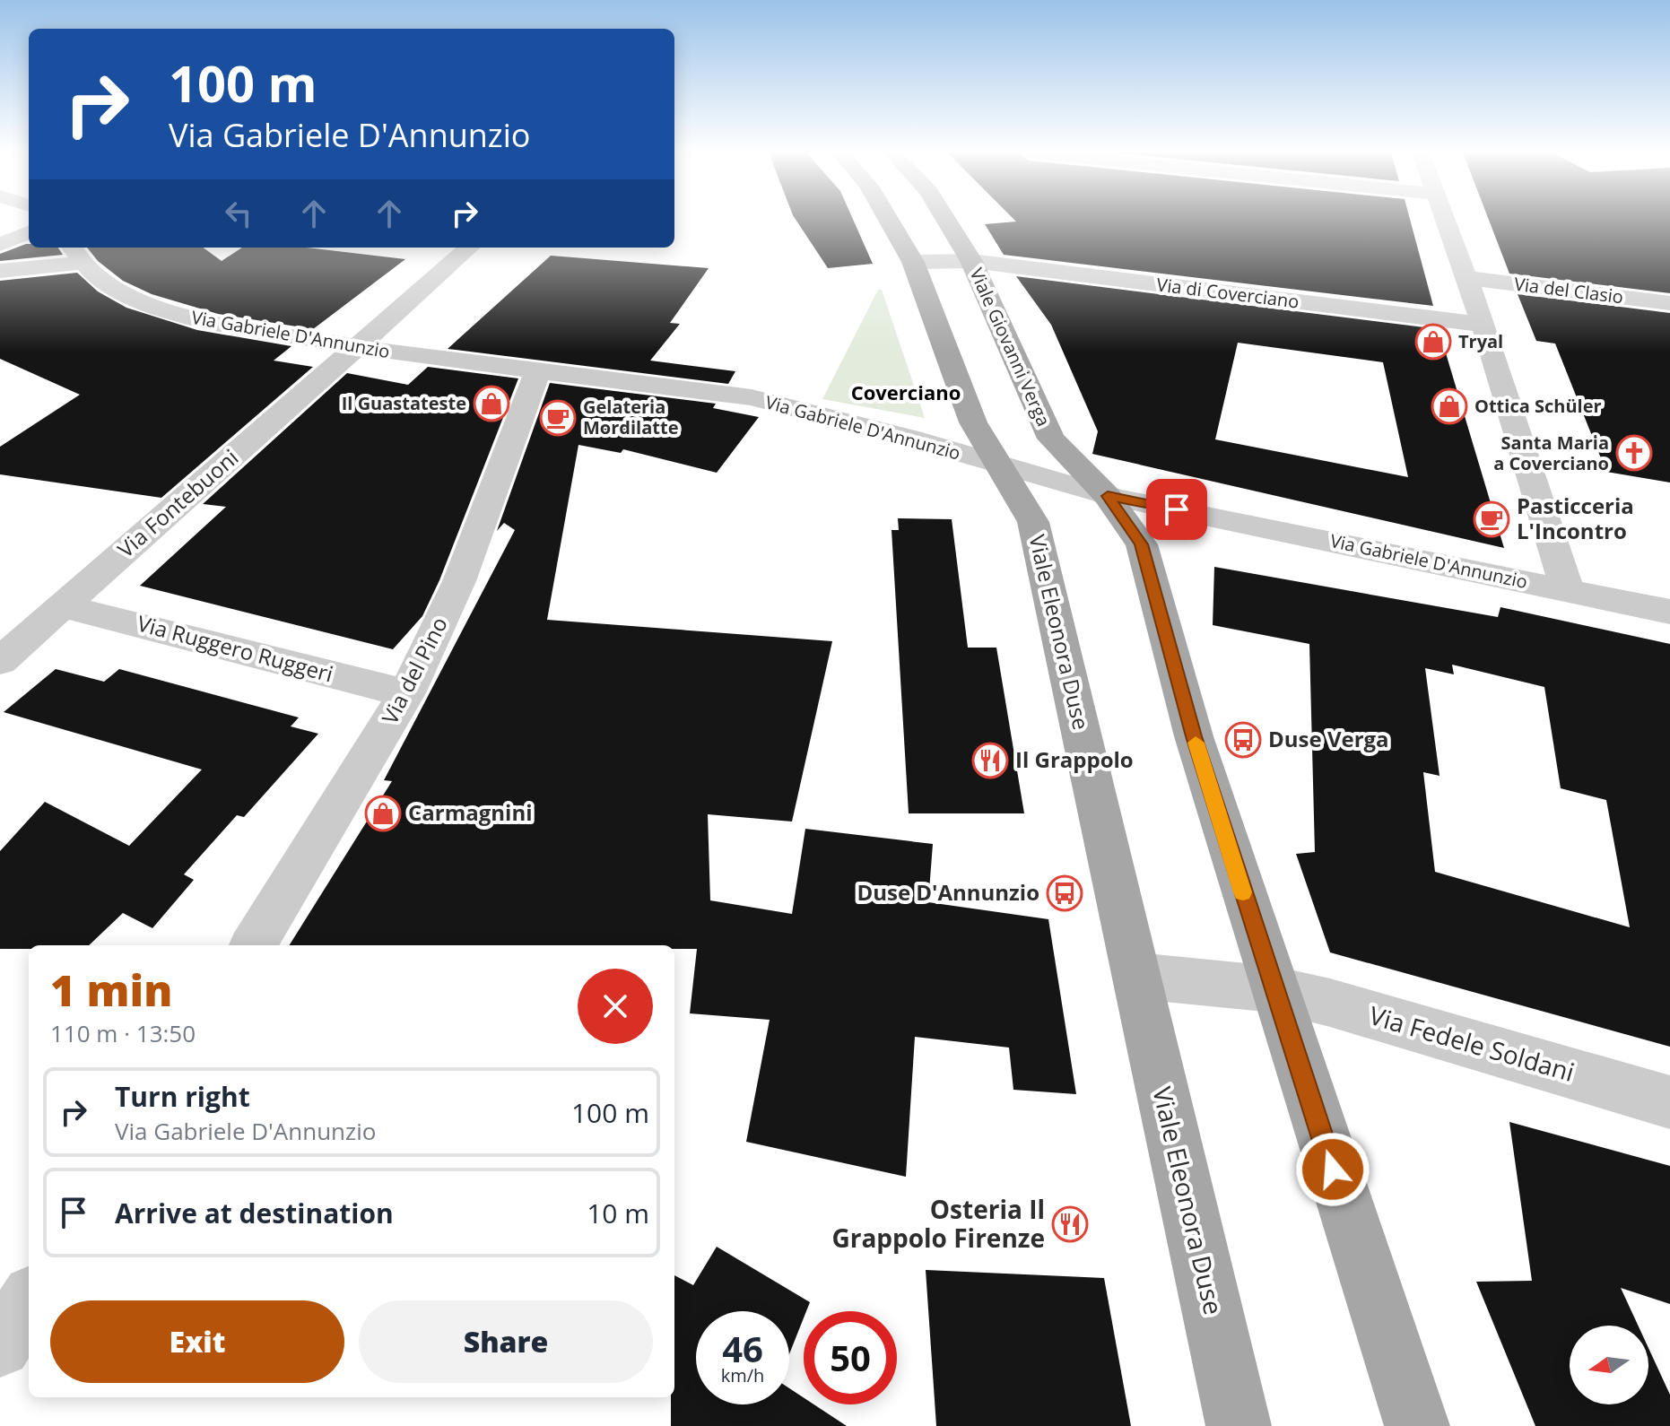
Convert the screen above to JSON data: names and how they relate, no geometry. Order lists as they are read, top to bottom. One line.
{"streets":{"main road":["Viale Giovanni Verga","Viale Eleonora Duse"],"street":["Via del Clasio","Via di Coverciano","Via Gabriele D'Annunzio","Via Fontebuoni","Via Ruggero Ruggeri","Via del Pino","Via Fedele Soldani"]},"crossings":[["Via di Coverciano","Viale Giovanni Verga"],["Via Gabriele D'Annunzio","Viale Giovanni Verga"],["Via Gabriele D'Annunzio","Via Fontebuoni"],["Via Gabriele D'Annunzio","Viale Eleonora Duse"],["Via Gabriele D'Annunzio","Via del Pino"],["Via Fontebuoni","Via Ruggero Ruggeri"],["Via Ruggero Ruggeri","Via del Pino"]],"districts":["Coverciano"],"places":{"shop":["Tryal","Il Guastateste","Ottica Schüler","Carmagnini"],"cafe":["Gelateria Mordilatte","Pasticceria L'Incontro"],"church":["Santa Maria a Coverciano"],"bus stop":["Duse Verga","Duse D'Annunzio"],"restaurant":["Il Grappolo","Osteria Il Grappolo Firenze"]},"north":"left","page":{"turn":["100 m","Via Gabriele D'Annunzio"],"heading":["1 min","110 m · 13:50"],"list":[{"name":"Turn right","note":"Via Gabriele D'Annunzio","value":"100 m"},{"name":"Arrive at destination","value":"10 m"}],"buttons":["Exit","Share"],"speed":"46 km/h","limit":"50"}}
